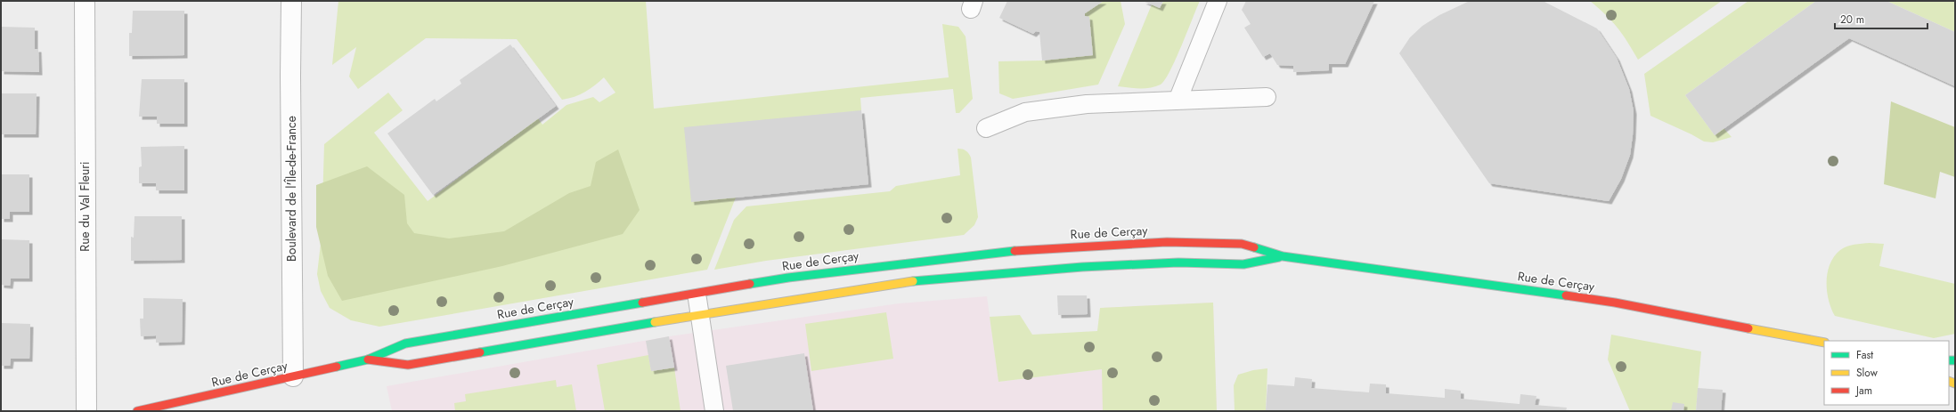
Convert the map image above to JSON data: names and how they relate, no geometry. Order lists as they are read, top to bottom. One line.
{"streets":{"street":["Boulevard de l'Île-de-France","Rue du Val Fleuri","Rue de Cerçay"]},"crossings":[["Boulevard de l'Île-de-France","Rue de Cerçay"]],"legend":["Fast","Slow","Jam"],"scale_bar":"20 m"}
